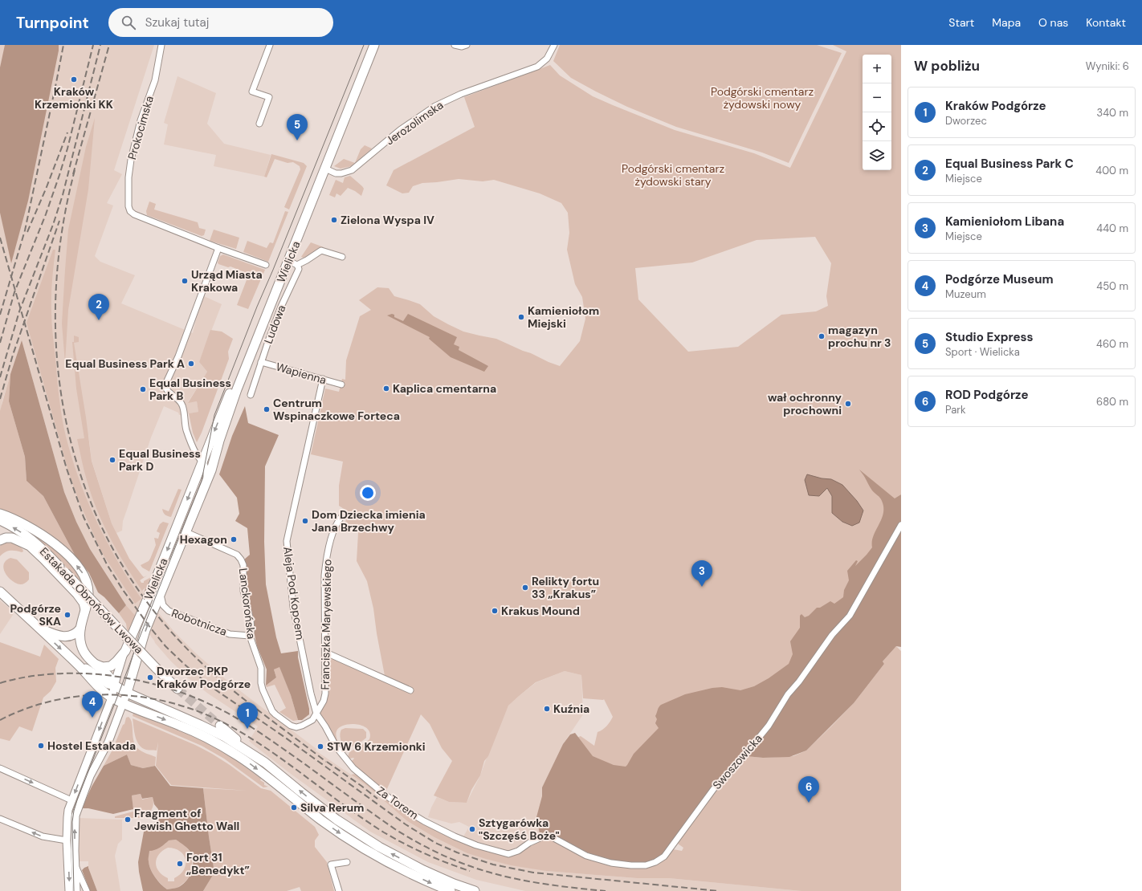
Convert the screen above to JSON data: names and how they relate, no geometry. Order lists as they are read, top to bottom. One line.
{"streets":{"main road":["Wielicka","Estakada Obrońców Lwowa"],"street":["Jerozolimska","Prokocimska","Ludowa","Wapienna","Aleja Pod Kopcem","Lanckorońska","Robotnicza","Franciszka Maryewskiego","Swoszowicka","Za Torem"]},"crossings":[["Jerozolimska","Wielicka"],["Prokocimska","Wielicka"],["Wielicka","Lanckorońska"],["Wielicka","Robotnicza"],["Ludowa","Wapienna"],["Wapienna","Aleja Pod Kopcem"],["Aleja Pod Kopcem","Lanckorońska"],["Aleja Pod Kopcem","Franciszka Maryewskiego"],["Aleja Pod Kopcem","Za Torem"],["Lanckorońska","Robotnicza"],["Lanckorońska","Franciszka Maryewskiego"],["Lanckorońska","Za Torem"],["Franciszka Maryewskiego","Za Torem"],["Swoszowicka","Za Torem"]],"parks":["Podgórski cmentarz żydowski nowy","Podgórski cmentarz żydowski stary"],"places":["Kraków Krzemionki KK","Zielona Wyspa IV","Urząd Miasta Krakowa","Kamieniołom Miejski","magazyn prochu nr 3","Equal Business Park A","Kaplica cmentarna","Equal Business Park B","wał ochronny prochowni","Centrum Wspinaczkowe Forteca","Equal Business Park D","Dom Dziecka imienia Jana Brzechwy","Hexagon","Relikty fortu 33 „Krakus”","Krakus Mound","Podgórze SKA","Dworzec PKP Kraków Podgórze","Kuźnia","Hostel Estakada","STW 6 Krzemionki","Silva Rerum","Fragment of Jewish Ghetto Wall","Sztygarówka \"Szczęść Boże\"","Fort 31 „Benedykt”"],"page":{"header":"Turnpoint","search":"Szukaj tutaj","nav":["Start","Mapa","O nas","Kontakt"],"heading":["W pobliżu","Wyniki: 6"],"map_buttons":["+","−"],"list":[{"mark":"1","name":"Kraków Podgórze","note":"Dworzec","value":"340 m"},{"mark":"2","name":"Equal Business Park C","note":"Miejsce","value":"400 m"},{"mark":"3","name":"Kamieniołom Libana","note":"Miejsce","value":"440 m"},{"mark":"4","name":"Podgórze Museum","note":"Muzeum","value":"450 m"},{"mark":"5","name":"Studio Express","note":"Sport · Wielicka","value":"460 m"},{"mark":"6","name":"ROD Podgórze","note":"Park","value":"680 m"}],"pins":["5","2","3","4","1","6"]}}
